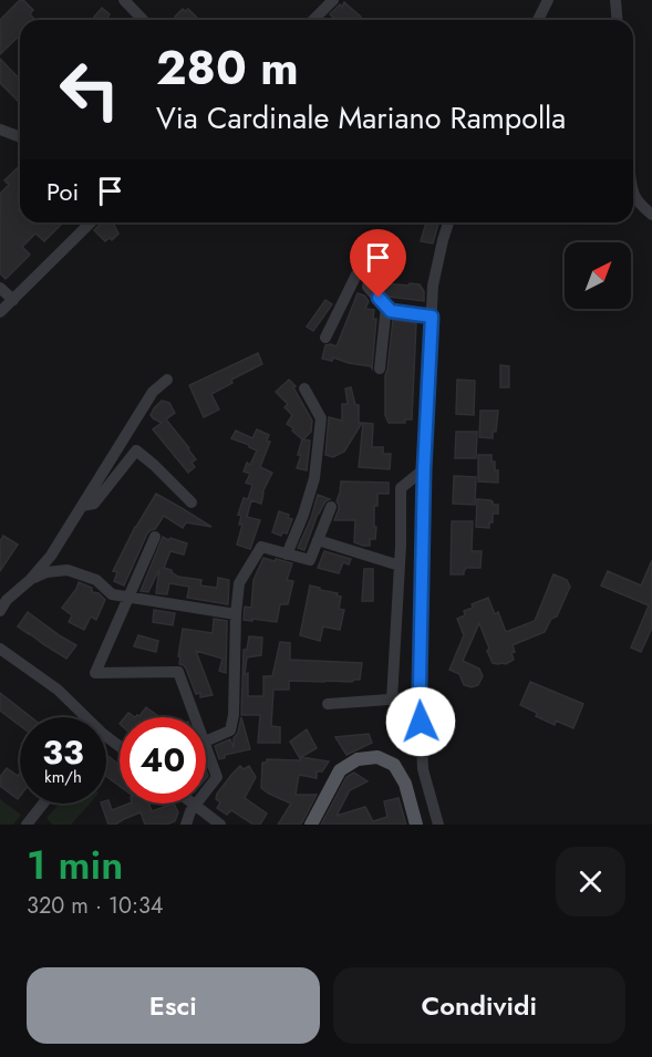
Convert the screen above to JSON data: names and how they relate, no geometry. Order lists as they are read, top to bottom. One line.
{"north":"top right","page":{"turn":["280 m","Via Cardinale Mariano Rampolla"],"then":"Poi","speed":"33 km/h","limit":"40","heading":["1 min","320 m · 10:34"],"buttons":["Esci","Condividi"]}}
